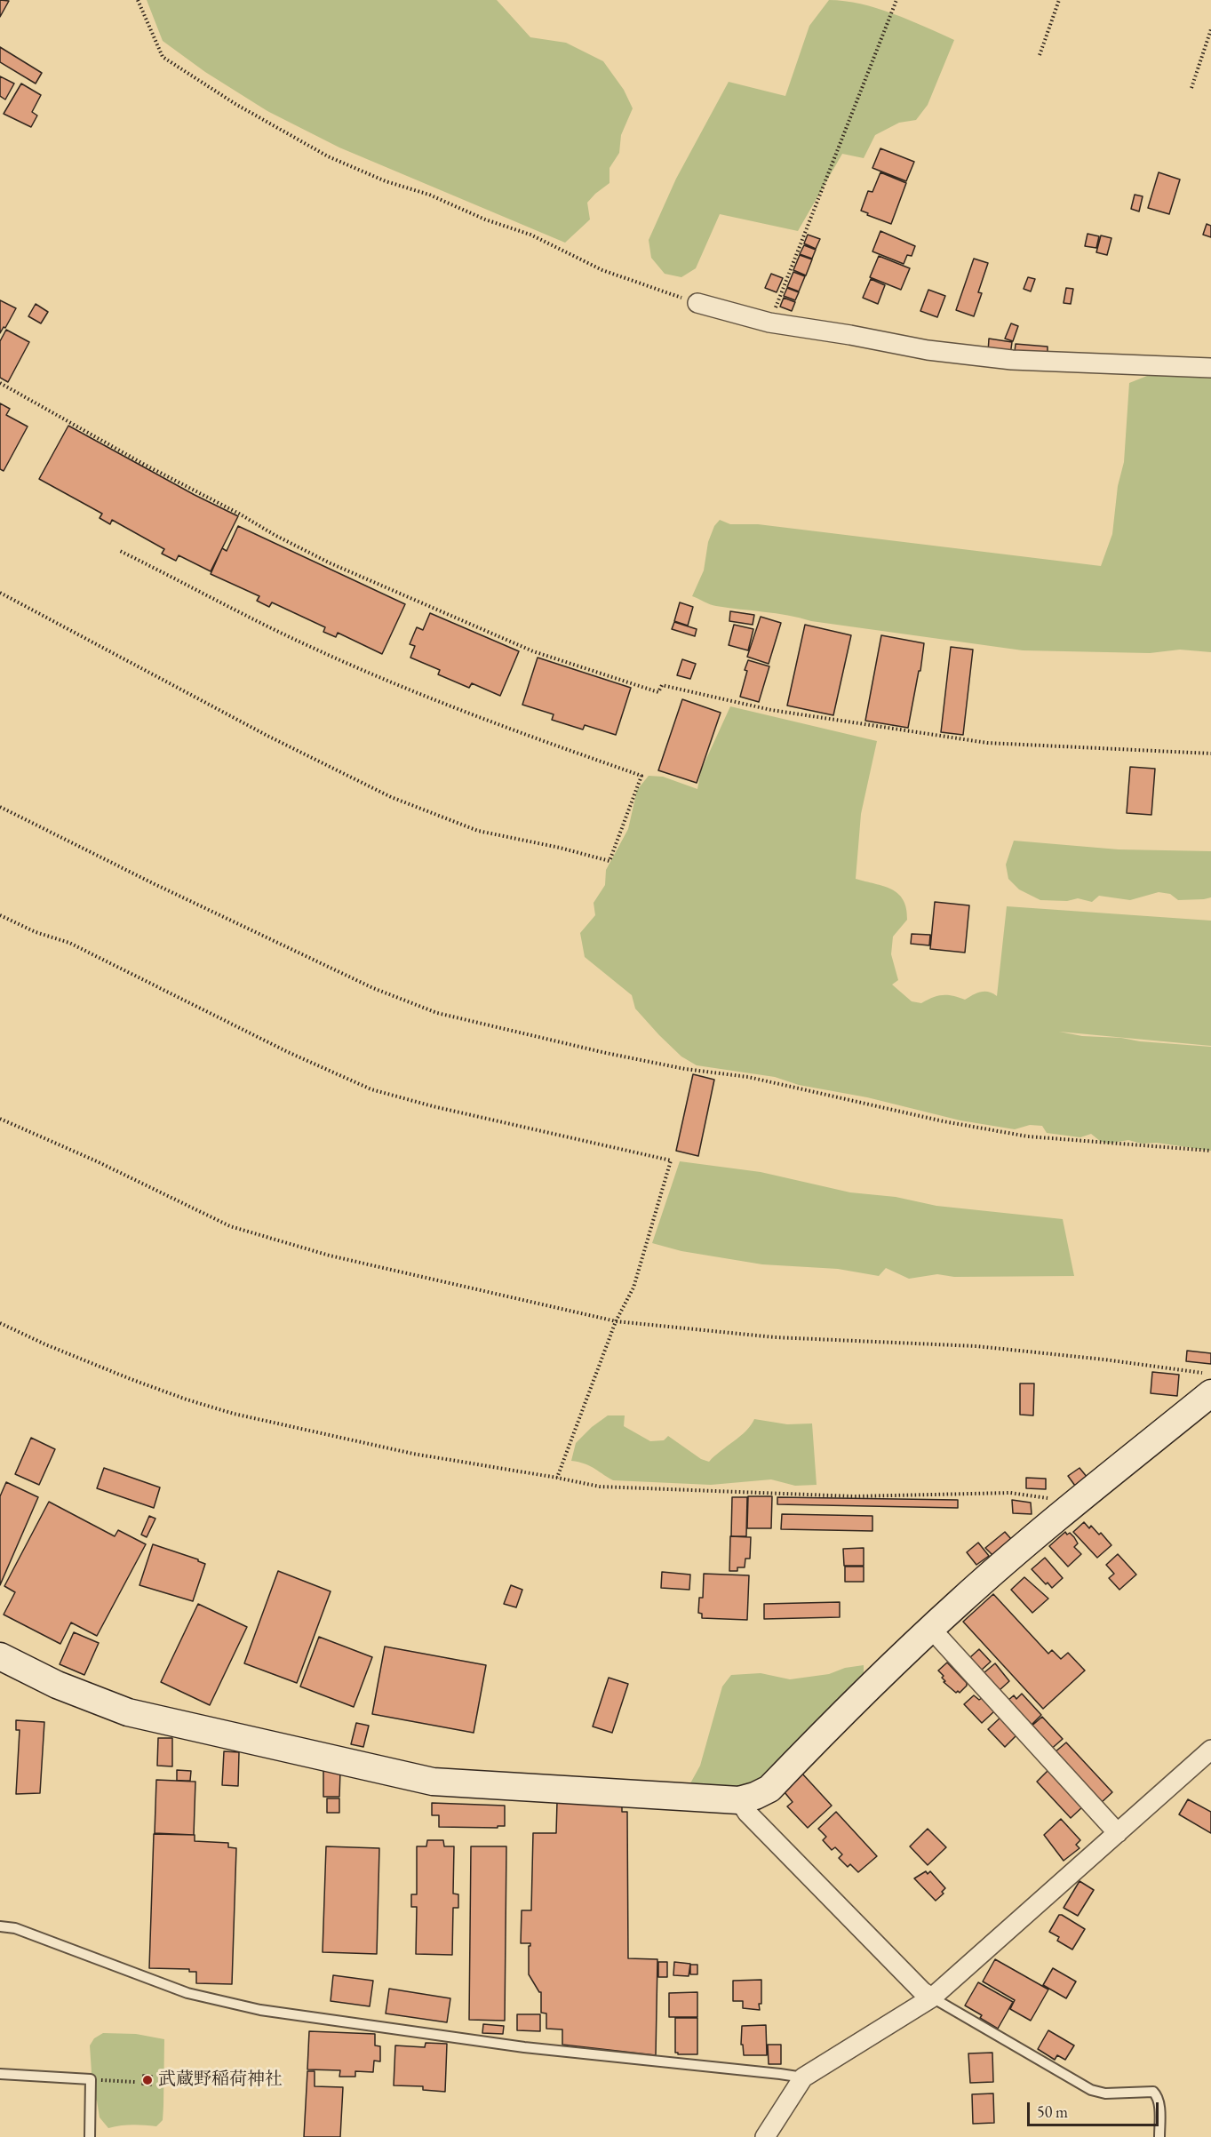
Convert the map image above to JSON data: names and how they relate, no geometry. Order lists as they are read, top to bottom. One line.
{"places":["武蔵野稲荷神社"],"scale_bar":"50 m"}
